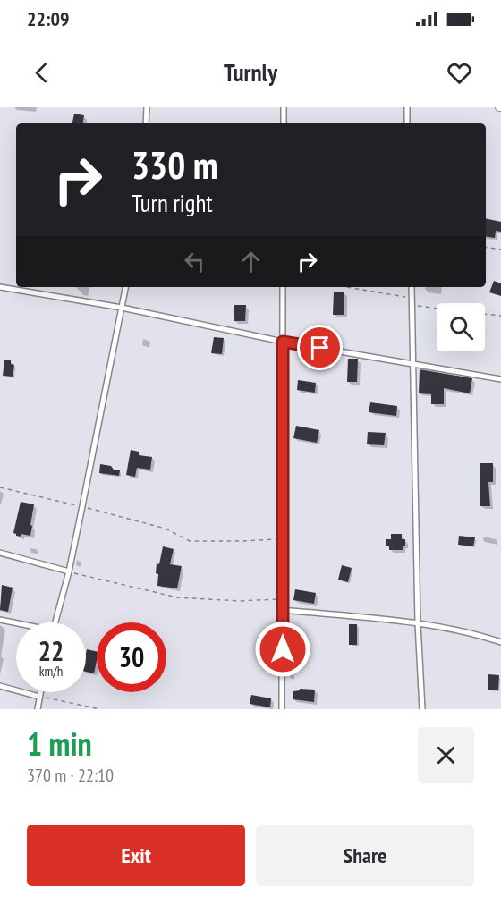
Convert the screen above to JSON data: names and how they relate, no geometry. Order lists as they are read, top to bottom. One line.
{"page":{"status":"22:09","header":"Turnly","turn":["330 m","Turn right"],"speed":"22 km/h","limit":"30","heading":["1 min","370 m · 22:10"],"buttons":["Exit","Share"]}}
